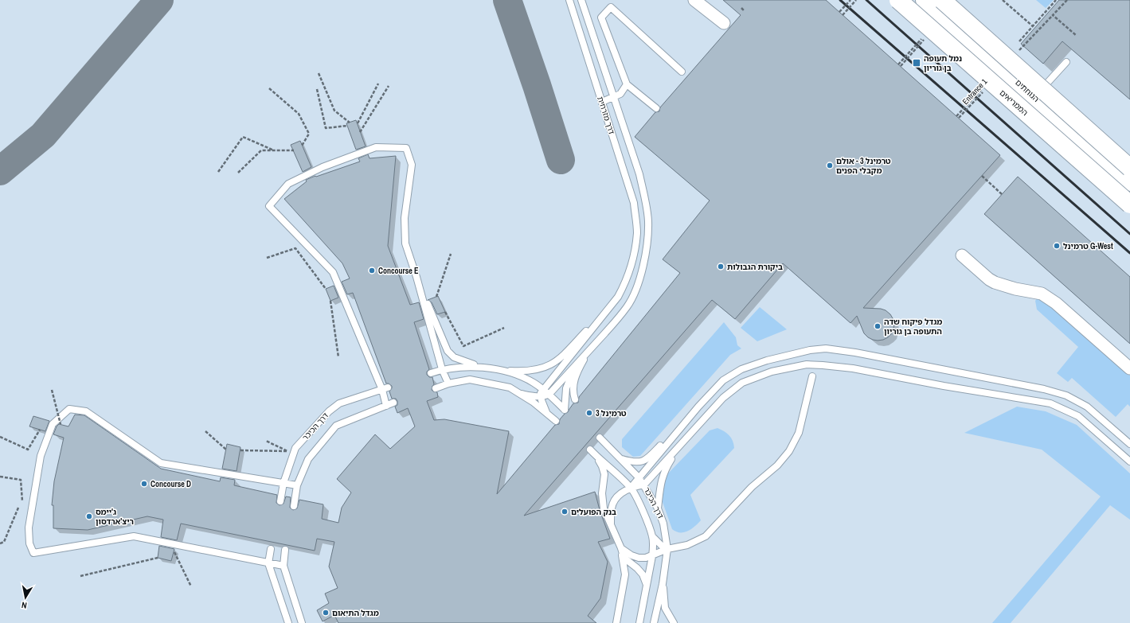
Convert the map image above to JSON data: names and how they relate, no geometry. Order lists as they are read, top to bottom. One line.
{"streets":{"street":["הנוחתים","הממריאים"],"lane":["דרך מזרחית","דרך הכיכר"],"path":["Entrance 1"]},"crossings":[["Entrance 1","הממריאים"]],"places":{"transit":["נמל תעופה בן גוריון"],"other":["טרמינל 3 - אולם מקבלי הפנים","טרמינל G-West","ביקורת הגבולות","Concourse E","מגדל פיקוח שדה התעופה בן גוריון","טרמינל 3","Concourse D","בנק הפועלים","ג'יימס ריצ'ארדסון","מגדל התיאום"]},"north":"bottom"}
